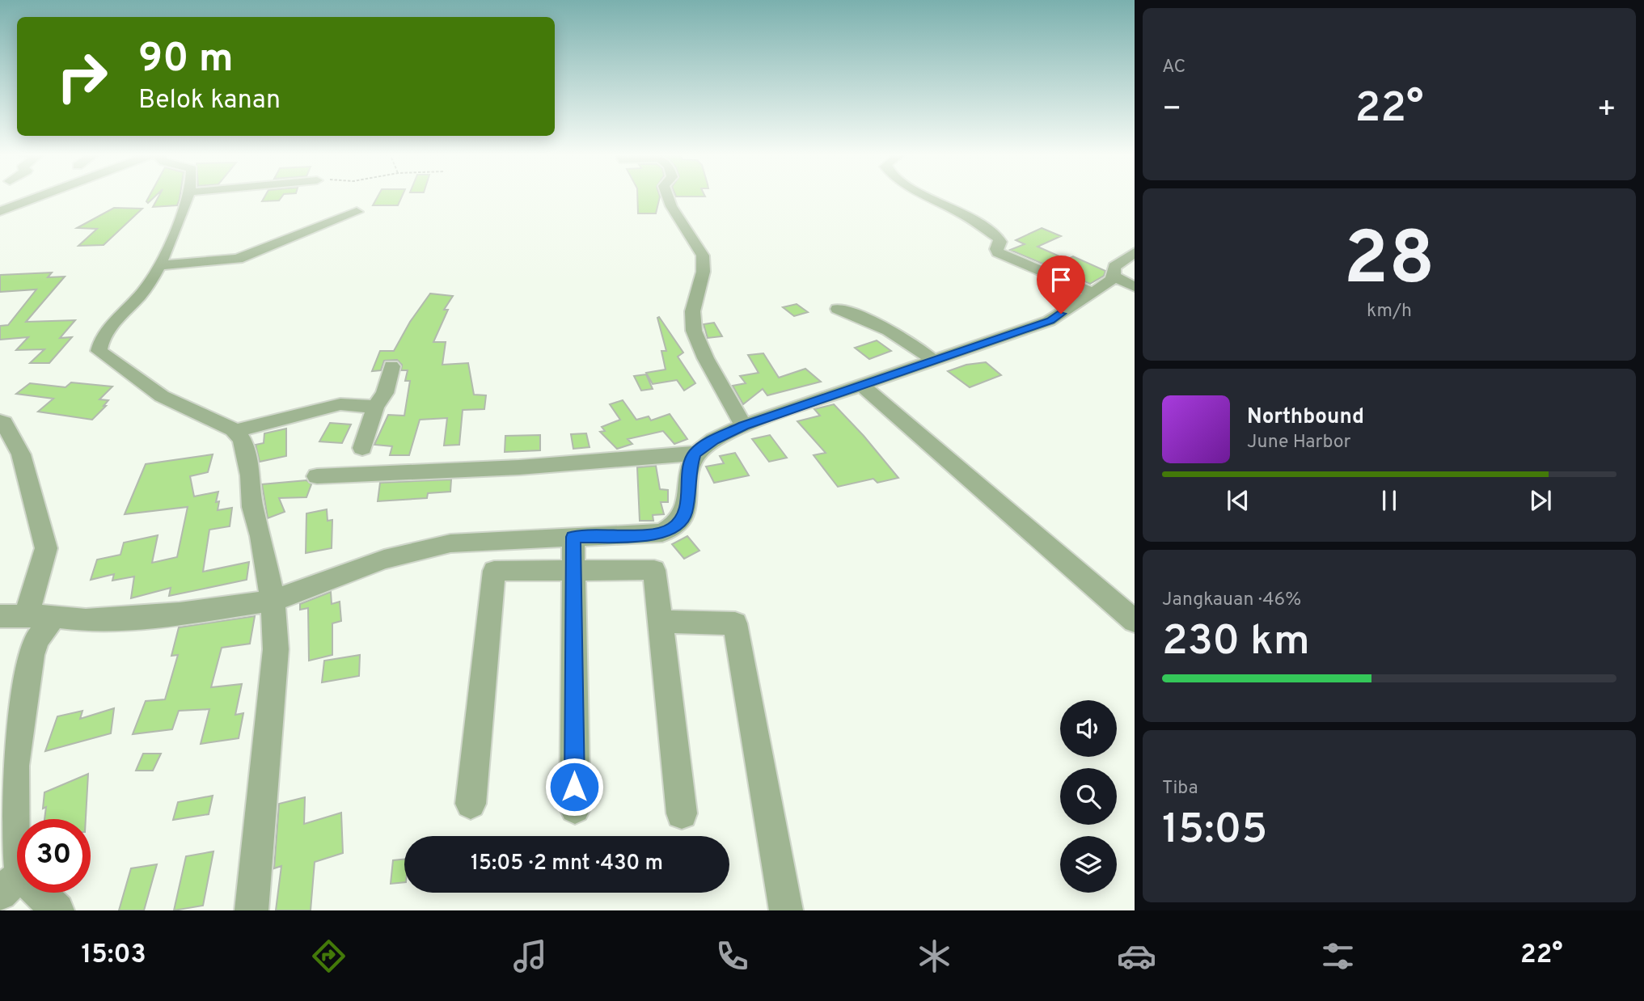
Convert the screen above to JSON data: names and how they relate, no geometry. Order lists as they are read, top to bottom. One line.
{"page":{"tile":["AC",["28","km/h"],["Jangkauan · 46%","230 km"],["Tiba","15:05"]],"turn":["90 m","Belok kanan"],"heat":["−","22°","+"],"song":["Northbound","June Harbor"],"limit":"30","trip":"15:05 · 2 mnt · 430 m","tabs":["15:03","22°"]}}
